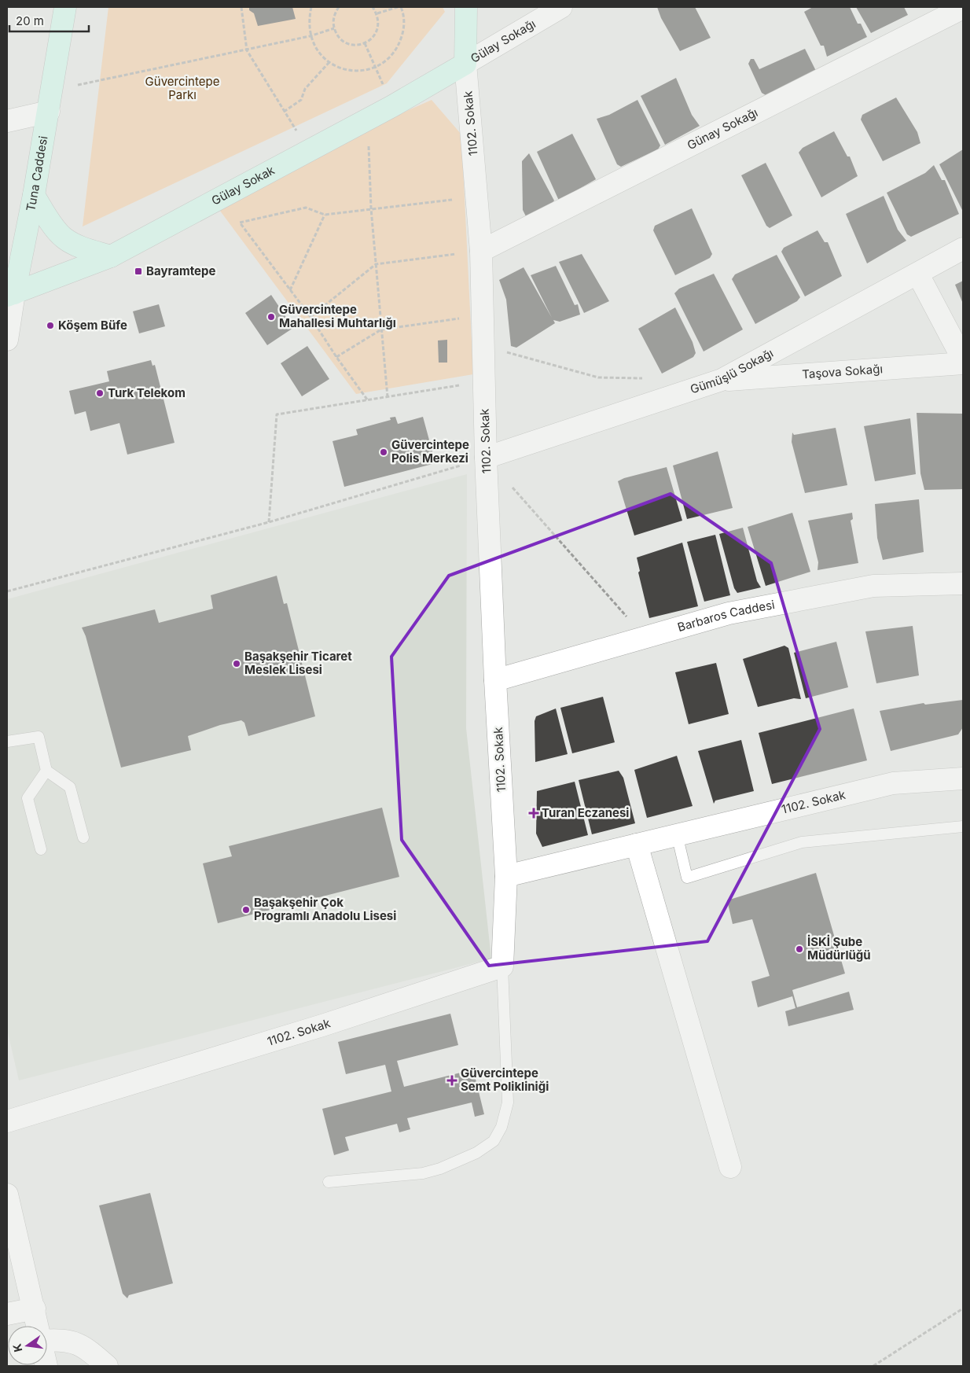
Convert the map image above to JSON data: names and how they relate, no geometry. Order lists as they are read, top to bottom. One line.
{"streets":{"main road":["1102. Sokak","Tuna Caddesi","Gülay Sokak"],"street":["Gülay Sokağı","Günay Sokağı","Gümüşlü Sokağı","Taşova Sokağı","Barbaros Caddesi"]},"crossings":[["Gülay Sokağı","1102. Sokak"],["Gülay Sokağı","Gülay Sokak"],["1102. Sokak","Günay Sokağı"],["1102. Sokak","Gülay Sokak"],["1102. Sokak","Gümüşlü Sokağı"],["1102. Sokak","Barbaros Caddesi"],["Tuna Caddesi","Gülay Sokak"],["Gümüşlü Sokağı","Taşova Sokağı"]],"parks":["Güvercintepe Parkı"],"places":{"transit":["Bayramtepe"],"other":["Güvercintepe Mahallesi Muhtarlığı","Köşem Büfe","Turk Telekom","Güvercintepe Polis Merkezi","Başakşehir Ticaret Meslek Lisesi","Başakşehir Çok Programlı Anadolu Lisesi","İSKİ Şube Müdürlüğü"],"health":["Turan Eczanesi","Güvercintepe Semt Polikliniği"]},"scale_bar":"20 m","north":"left"}
